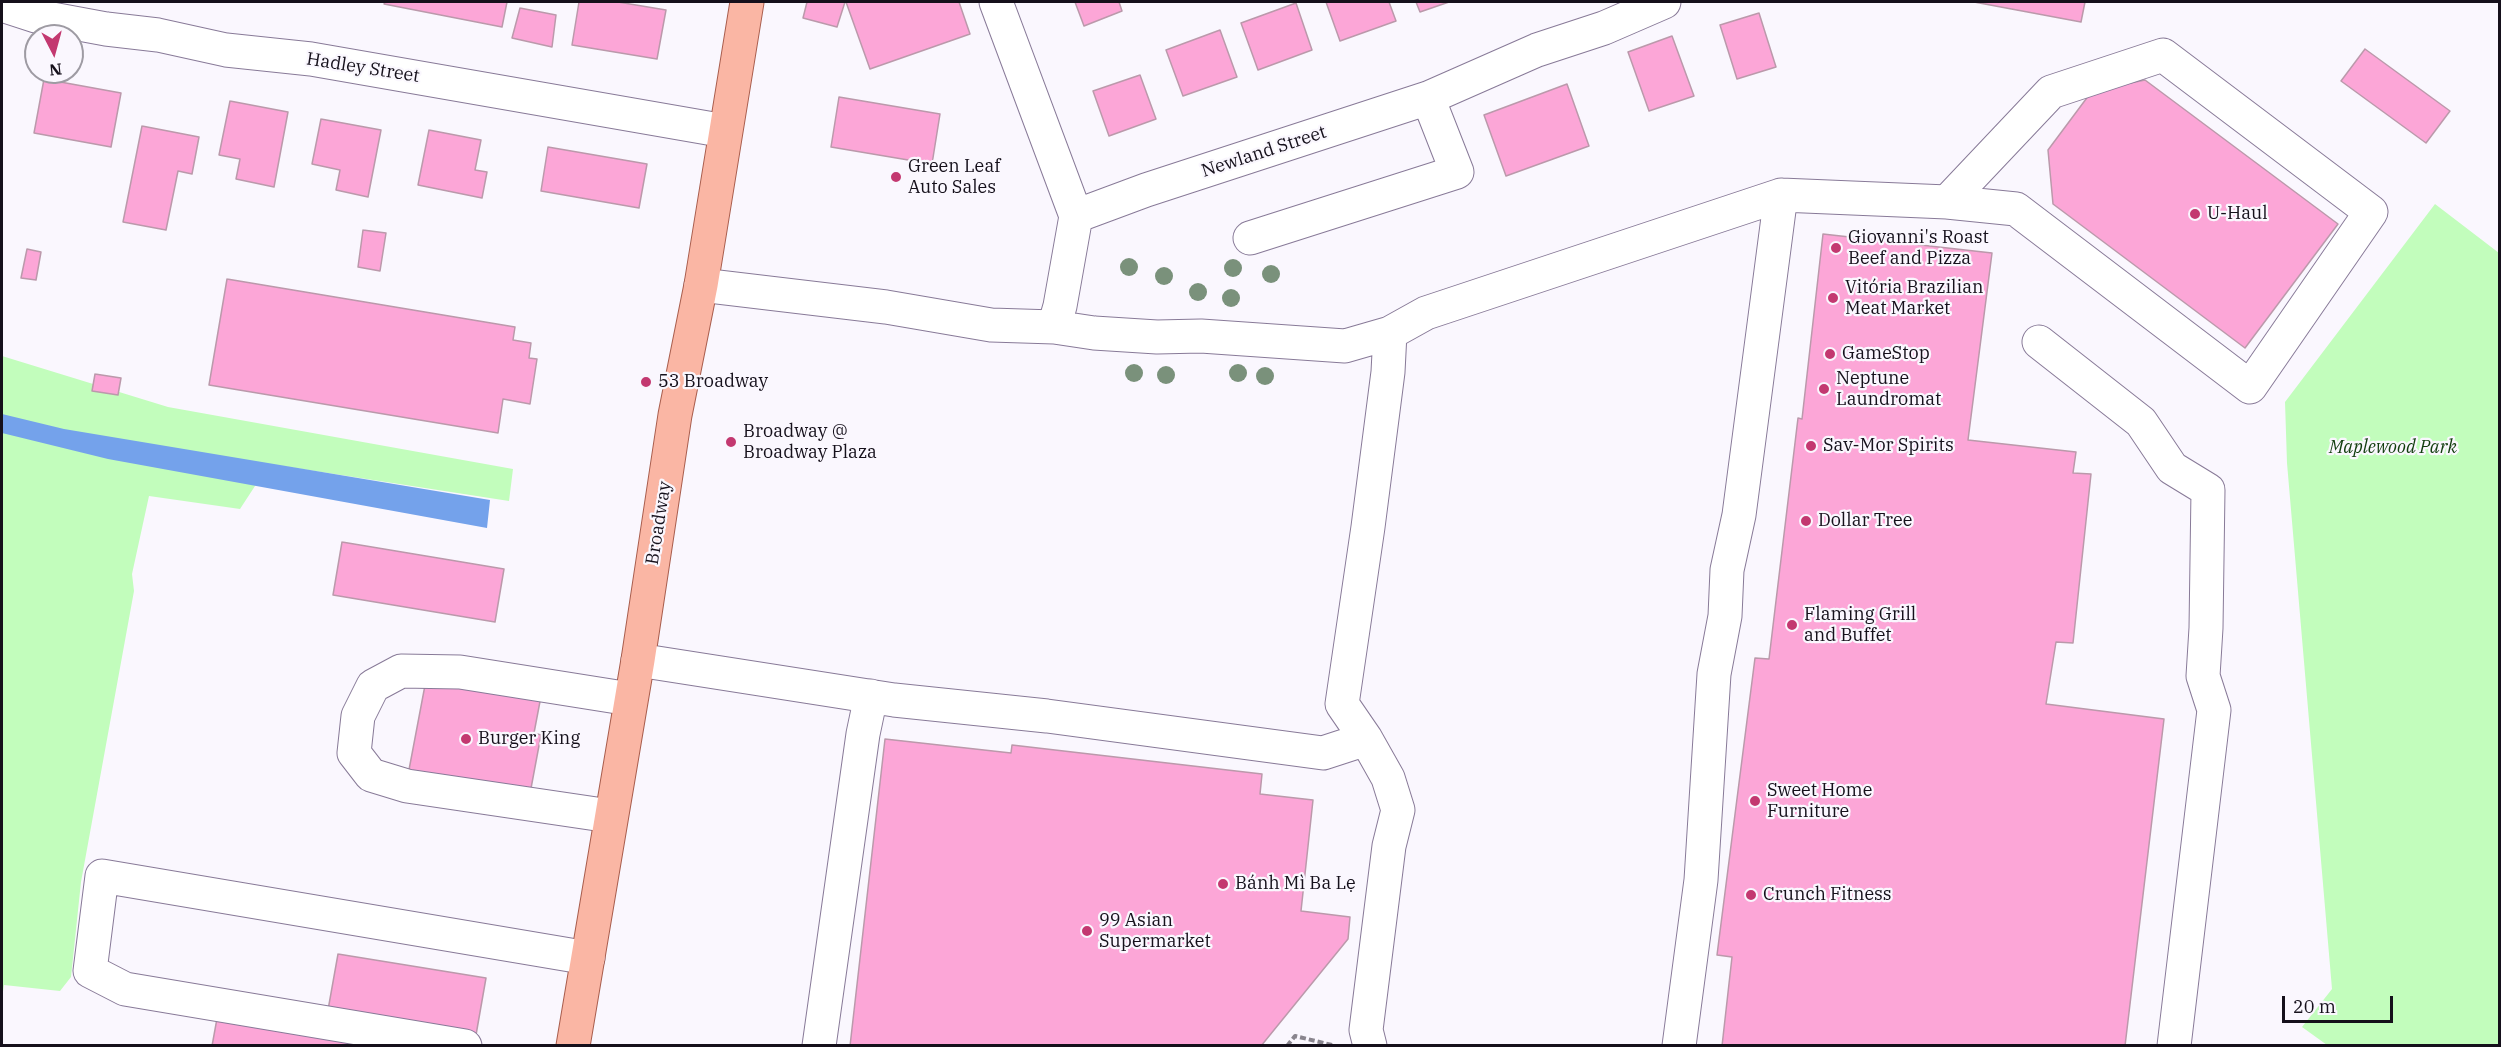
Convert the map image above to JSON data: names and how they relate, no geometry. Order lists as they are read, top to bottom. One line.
{"streets":{"main road":["Broadway"],"street":["Hadley Street","Newland Street"]},"crossings":[["Hadley Street","Broadway"]],"parks":["Maplewood Park"],"places":["Green Leaf Auto Sales","U-Haul","Giovanni's Roast Beef and Pizza","Vitória Brazilian Meat Market","GameStop","53 Broadway","Neptune Laundromat","Broadway @ Broadway Plaza","Sav-Mor Spirits","Dollar Tree","Flaming Grill and Buffet","Burger King","Sweet Home Furniture","Bánh Mì Ba Lẹ","Crunch Fitness","99 Asian Supermarket"],"scale_bar":"20 m","north":"bottom"}
